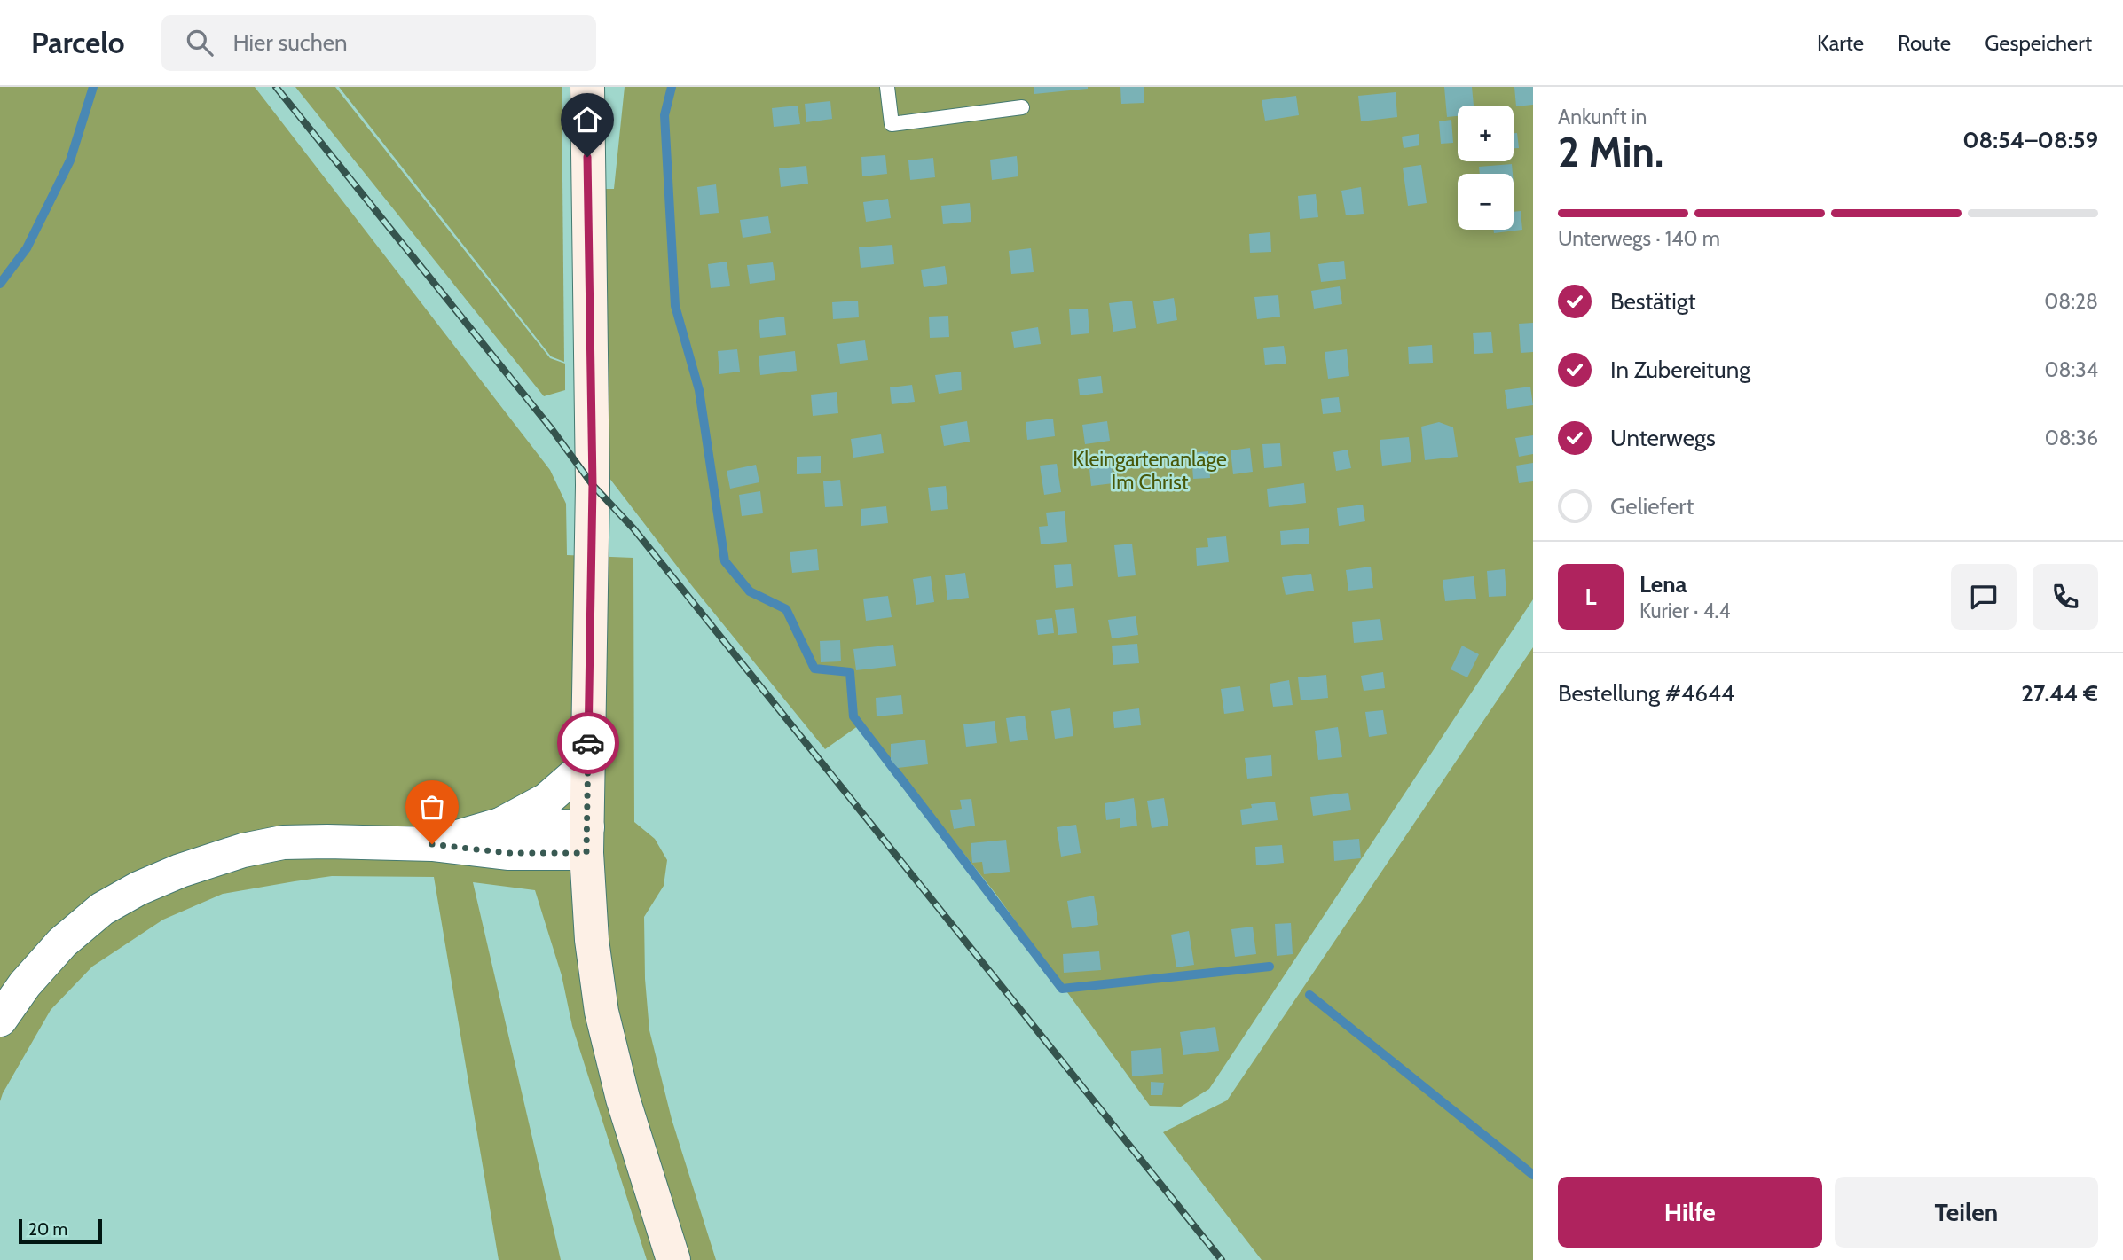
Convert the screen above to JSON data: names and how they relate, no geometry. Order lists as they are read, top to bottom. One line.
{"parks":["Kleingartenanlage Im Christ"],"scale_bar":"20 m","page":{"header":"Parcelo","search":"Hier suchen","nav":["Karte","Route","Gespeichert"],"heading":["2 Min.","Ankunft in","08:54–08:59"],"panel":["Lena","Kurier · 4.4","Bestellung #4644","27.44 €"],"map_buttons":["+","−"],"bar":"Unterwegs · 140 m","list":[["Bestätigt","08:28"],["In Zubereitung","08:34"],["Unterwegs","08:36"],"Geliefert"],"round":"L","buttons":["Hilfe","Teilen"],"scale":"20 m"}}
